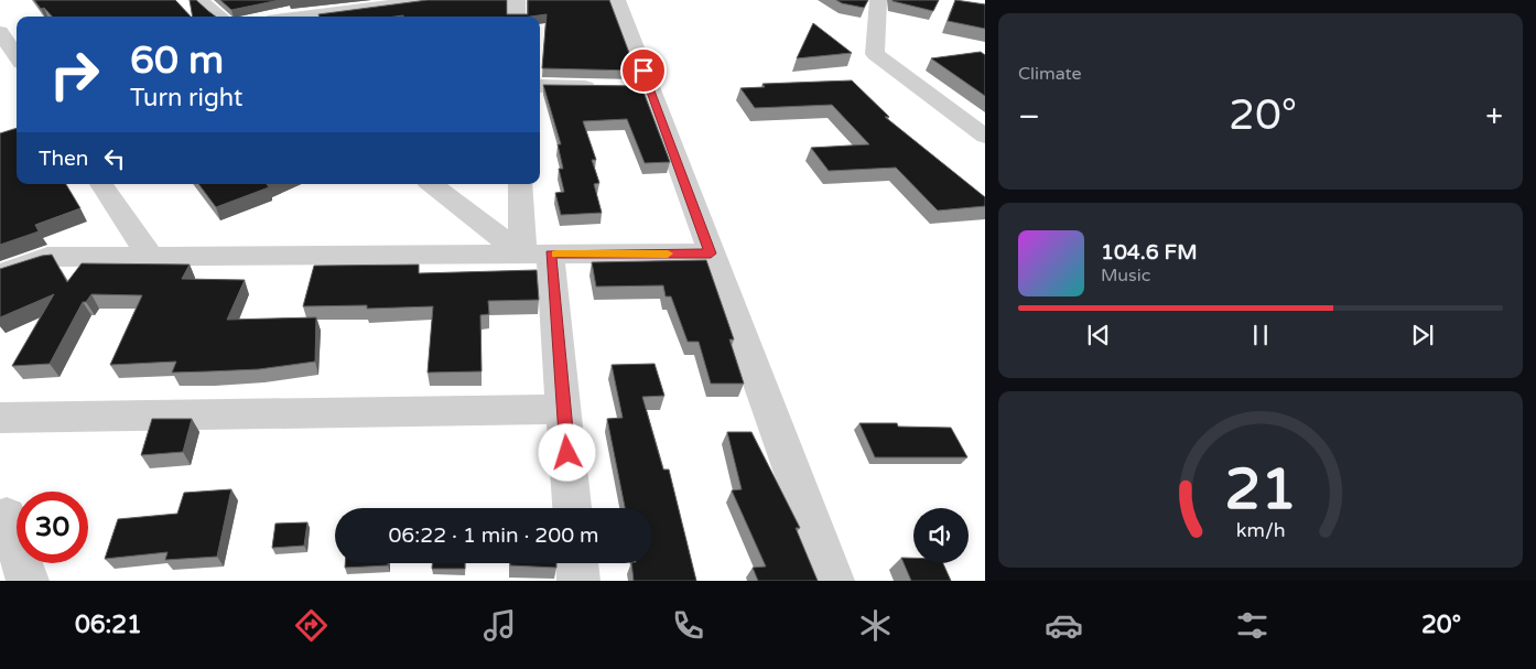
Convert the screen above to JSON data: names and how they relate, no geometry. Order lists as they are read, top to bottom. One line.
{"page":{"tile":"Climate","turn":["60 m","Turn right"],"heat":["−","20°","+"],"then":"Then","song":["104.6 FM","Music"],"limit":"30","trip":"06:22 · 1 min · 200 m","tabs":["06:21","20°"],"gauge":["21","km/h"]}}
